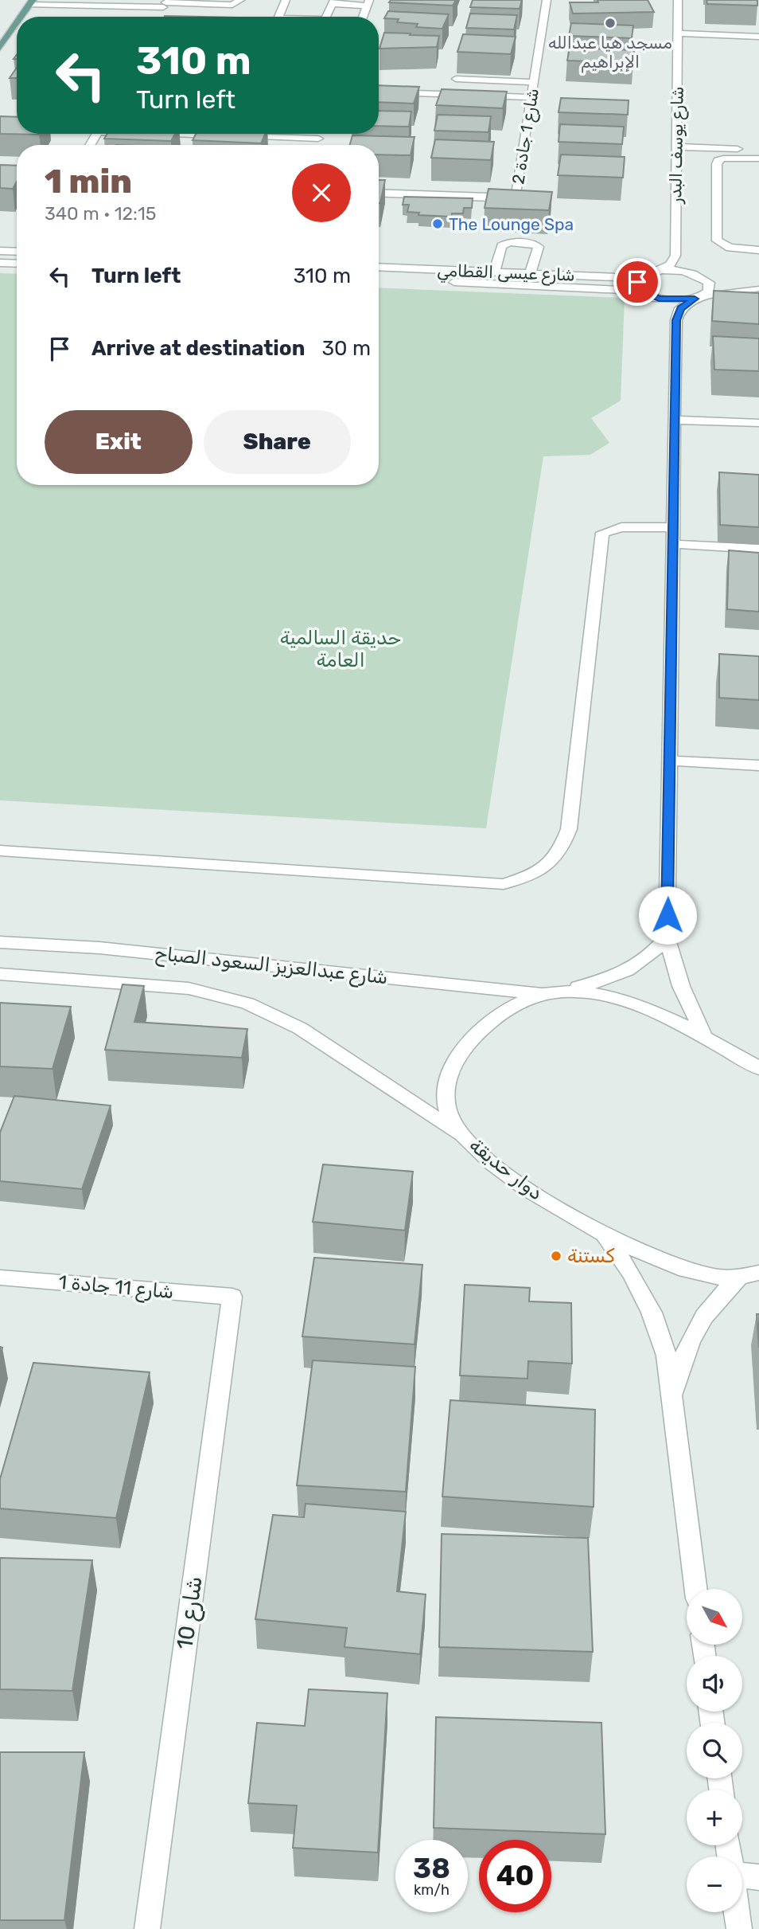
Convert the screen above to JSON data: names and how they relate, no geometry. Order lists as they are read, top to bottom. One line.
{"streets":{"street":["شارع 1 جادة 2","شارع يوسف البدر","شارع عيسى القطامي","شارع عبدالعزيز السعود الصباح","دوار حديقة","شارع 11 جادة 1","شارع 10"]},"crossings":[["شارع عبدالعزيز السعود الصباح","دوار حديقة"],["شارع 11 جادة 1","شارع 10"]],"parks":["حديقة السالمية العامة"],"places":["مسجد هيا عبدالله الإبراهيم","The Lounge Spa","كستنة"],"north":"bottom right","page":{"turn":["310 m","Turn left"],"heading":["1 min","340 m · 12:15"],"list":[{"name":"Turn left","value":"310 m"},{"name":"Arrive at destination","value":"30 m"}],"buttons":["Exit","Share"],"map_buttons":["+","−"],"speed":"38 km/h","limit":"40"}}
